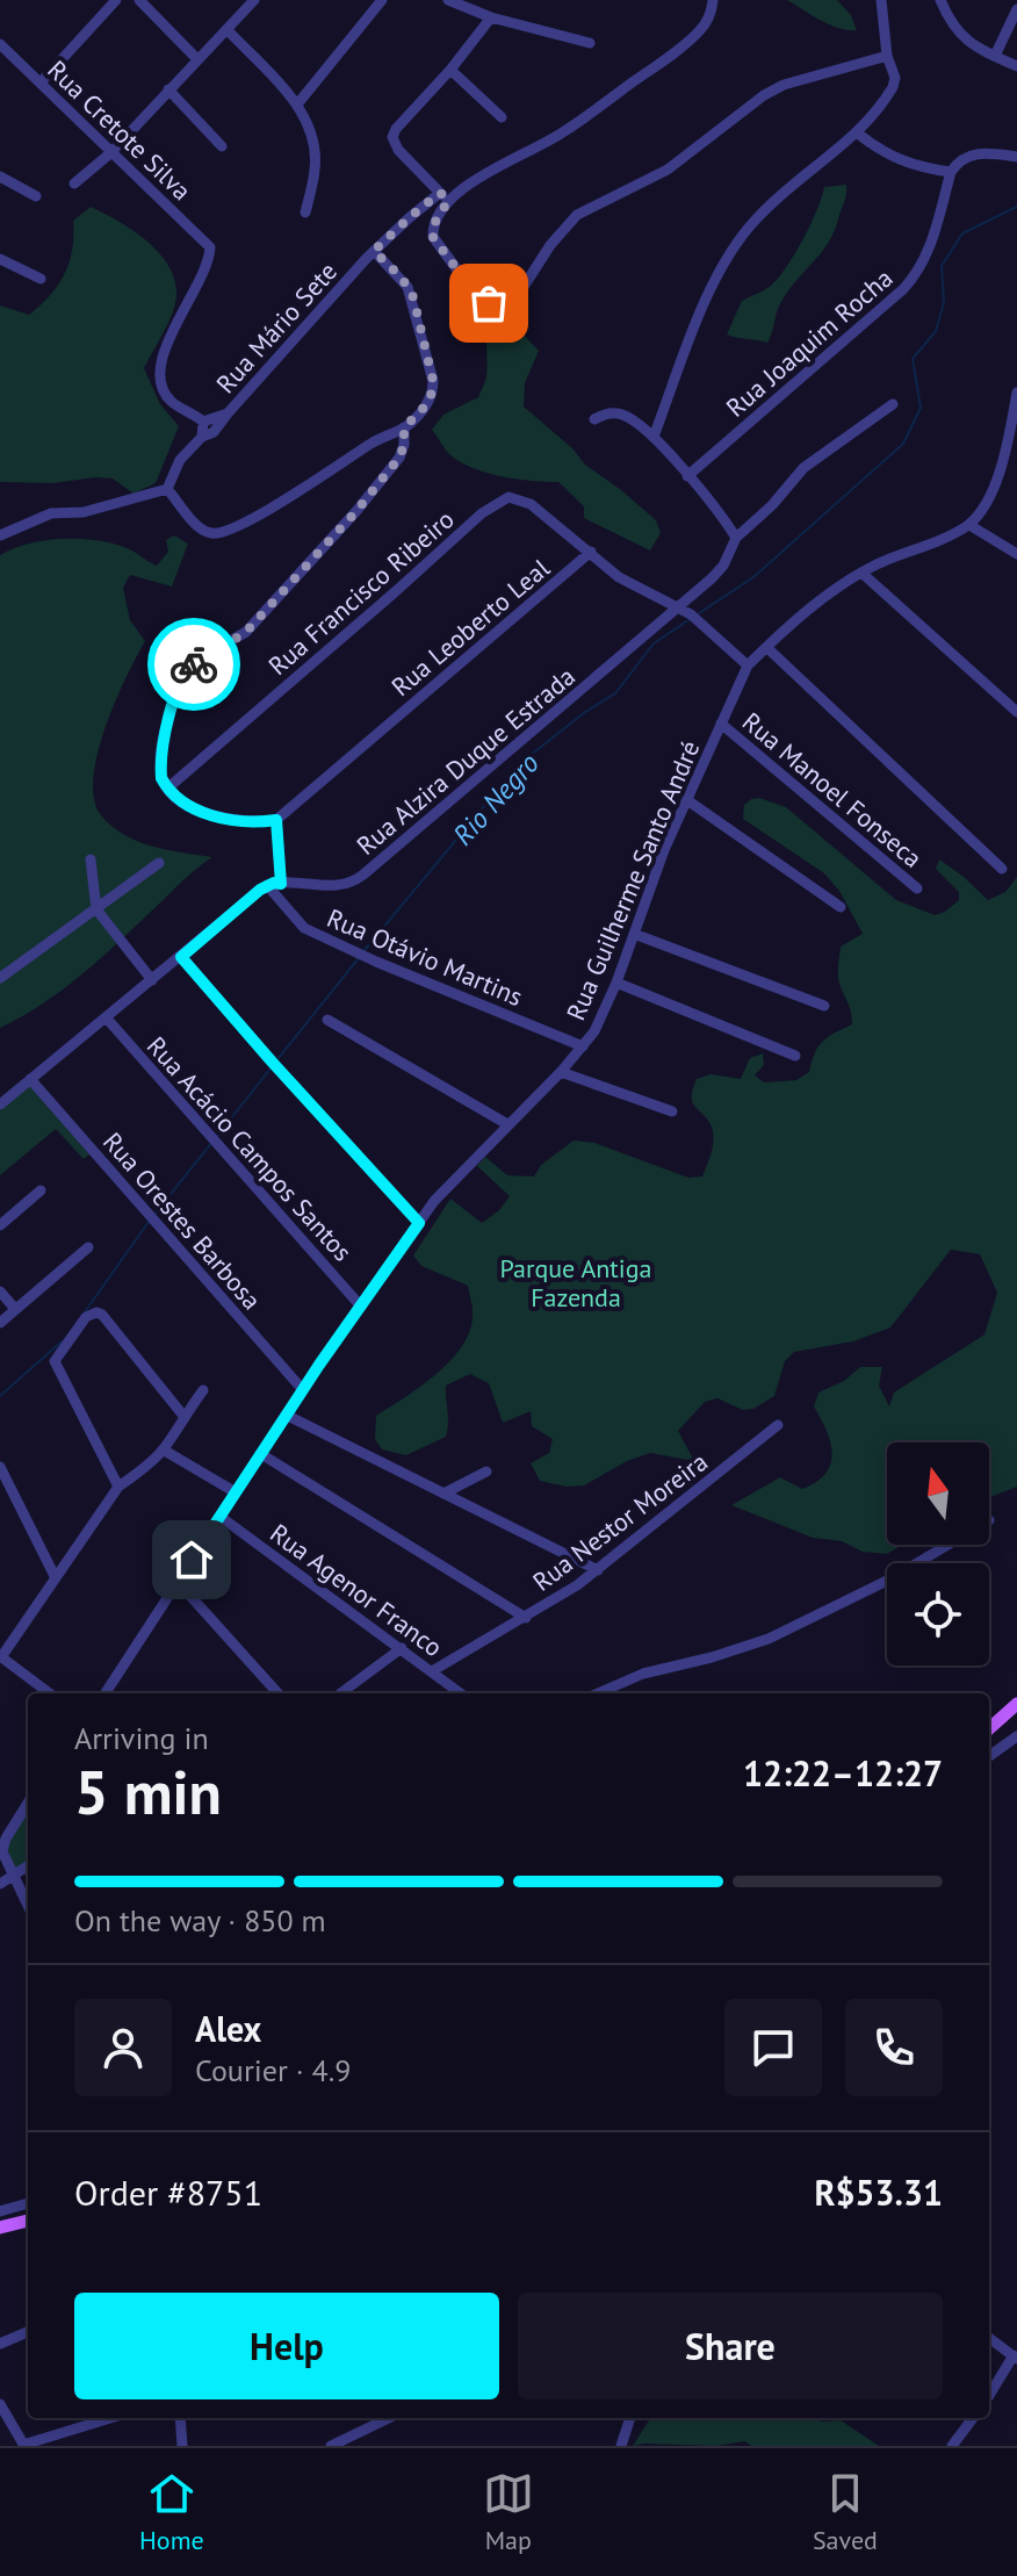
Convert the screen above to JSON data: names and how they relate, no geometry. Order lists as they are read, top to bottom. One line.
{"streets":{"street":["Rua Cretote Silva","Rua Mário Sete","Rua Joaquim Rocha","Rua Francisco Ribeiro","Rua Leoberto Leal","Rua Alzira Duque Estrada","Rua Manoel Fonseca","Rua Guilherme Santo André","Rua Otávio Martins","Rua Acácio Campos Santos","Rua Orestes Barbosa","Rua Nestor Moreira","Rua Agenor Franco"]},"crossings":[["Rua Cretote Silva","Rua Mário Sete"],["Rua Francisco Ribeiro","Rua Leoberto Leal"],["Rua Alzira Duque Estrada","Rua Otávio Martins"],["Rua Manoel Fonseca","Rua Guilherme Santo André"],["Rua Guilherme Santo André","Rua Otávio Martins"],["Rua Guilherme Santo André","Rua Acácio Campos Santos"],["Rua Guilherme Santo André","Rua Orestes Barbosa"],["Rua Guilherme Santo André","Rua Agenor Franco"],["Rua Nestor Moreira","Rua Agenor Franco"]],"water":["Rio Negro"],"parks":["Parque Antiga Fazenda"],"north":"top","page":{"heading":["5 min","Arriving in","12:22–12:27"],"panel":["Alex","Courier · 4.9","Order #8751","R$53.31"],"bar":"On the way · 850 m","buttons":["Help","Share"],"tabs":["Home","Map","Saved"]}}
